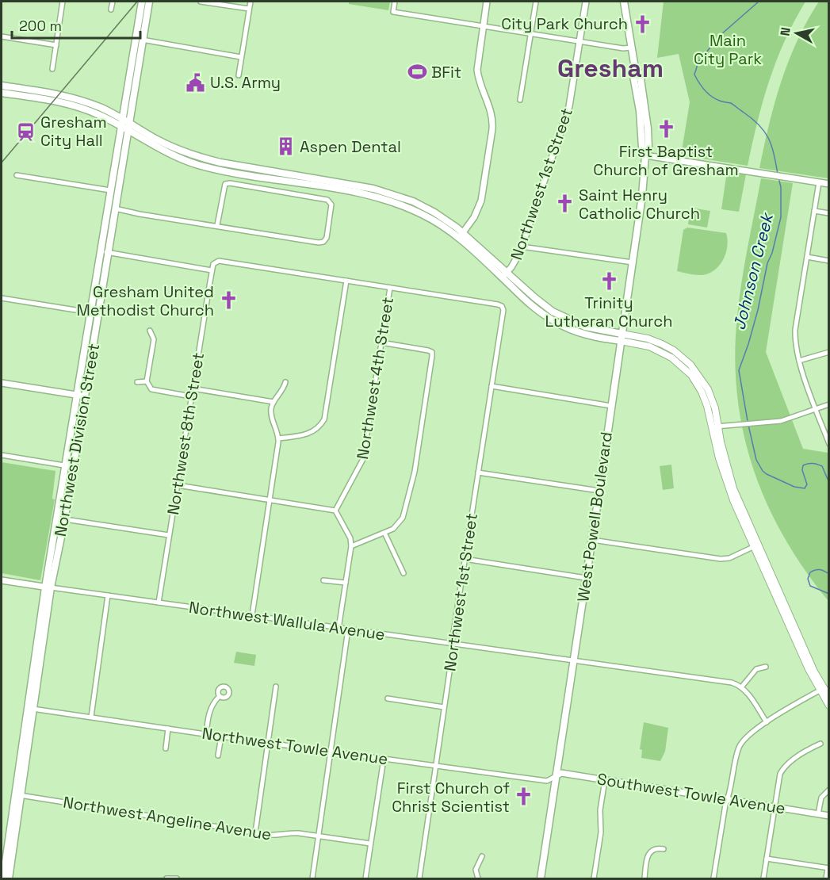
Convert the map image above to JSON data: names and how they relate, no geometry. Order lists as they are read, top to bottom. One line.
{"streets":{"main road":["Northwest Division Street","West Powell Boulevard"],"street":["Northwest 1st Street","Northwest 4th Street","Northwest 8th Street","Northwest Wallula Avenue","Northwest Towle Avenue","Southwest Towle Avenue","Northwest Angeline Avenue"]},"crossings":[["Northwest 1st Street","Northwest 4th Street"],["Northwest 1st Street","Northwest Wallula Avenue"],["Northwest 1st Street","Northwest Towle Avenue"],["Northwest 8th Street","Northwest Wallula Avenue"],["Northwest Division Street","Northwest Wallula Avenue"],["Northwest Division Street","Northwest Towle Avenue"],["Northwest Division Street","Northwest Angeline Avenue"],["West Powell Boulevard","Northwest Wallula Avenue"],["West Powell Boulevard","Northwest Towle Avenue"],["West Powell Boulevard","Southwest Towle Avenue"],["Northwest Towle Avenue","Southwest Towle Avenue"]],"districts":["Gresham"],"water":["Johnson Creek"],"parks":["Main City Park"],"places":{"church":["City Park Church","First Baptist Church of Gresham","Saint Henry Catholic Church","Trinity Lutheran Church","Gresham United Methodist Church","First Church of Christ Scientist"],"sports":["BFit"],"public building":["U.S. Army"],"station":["Gresham City Hall"],"building":["Aspen Dental"]},"scale_bar":"200 m","north":"left"}
